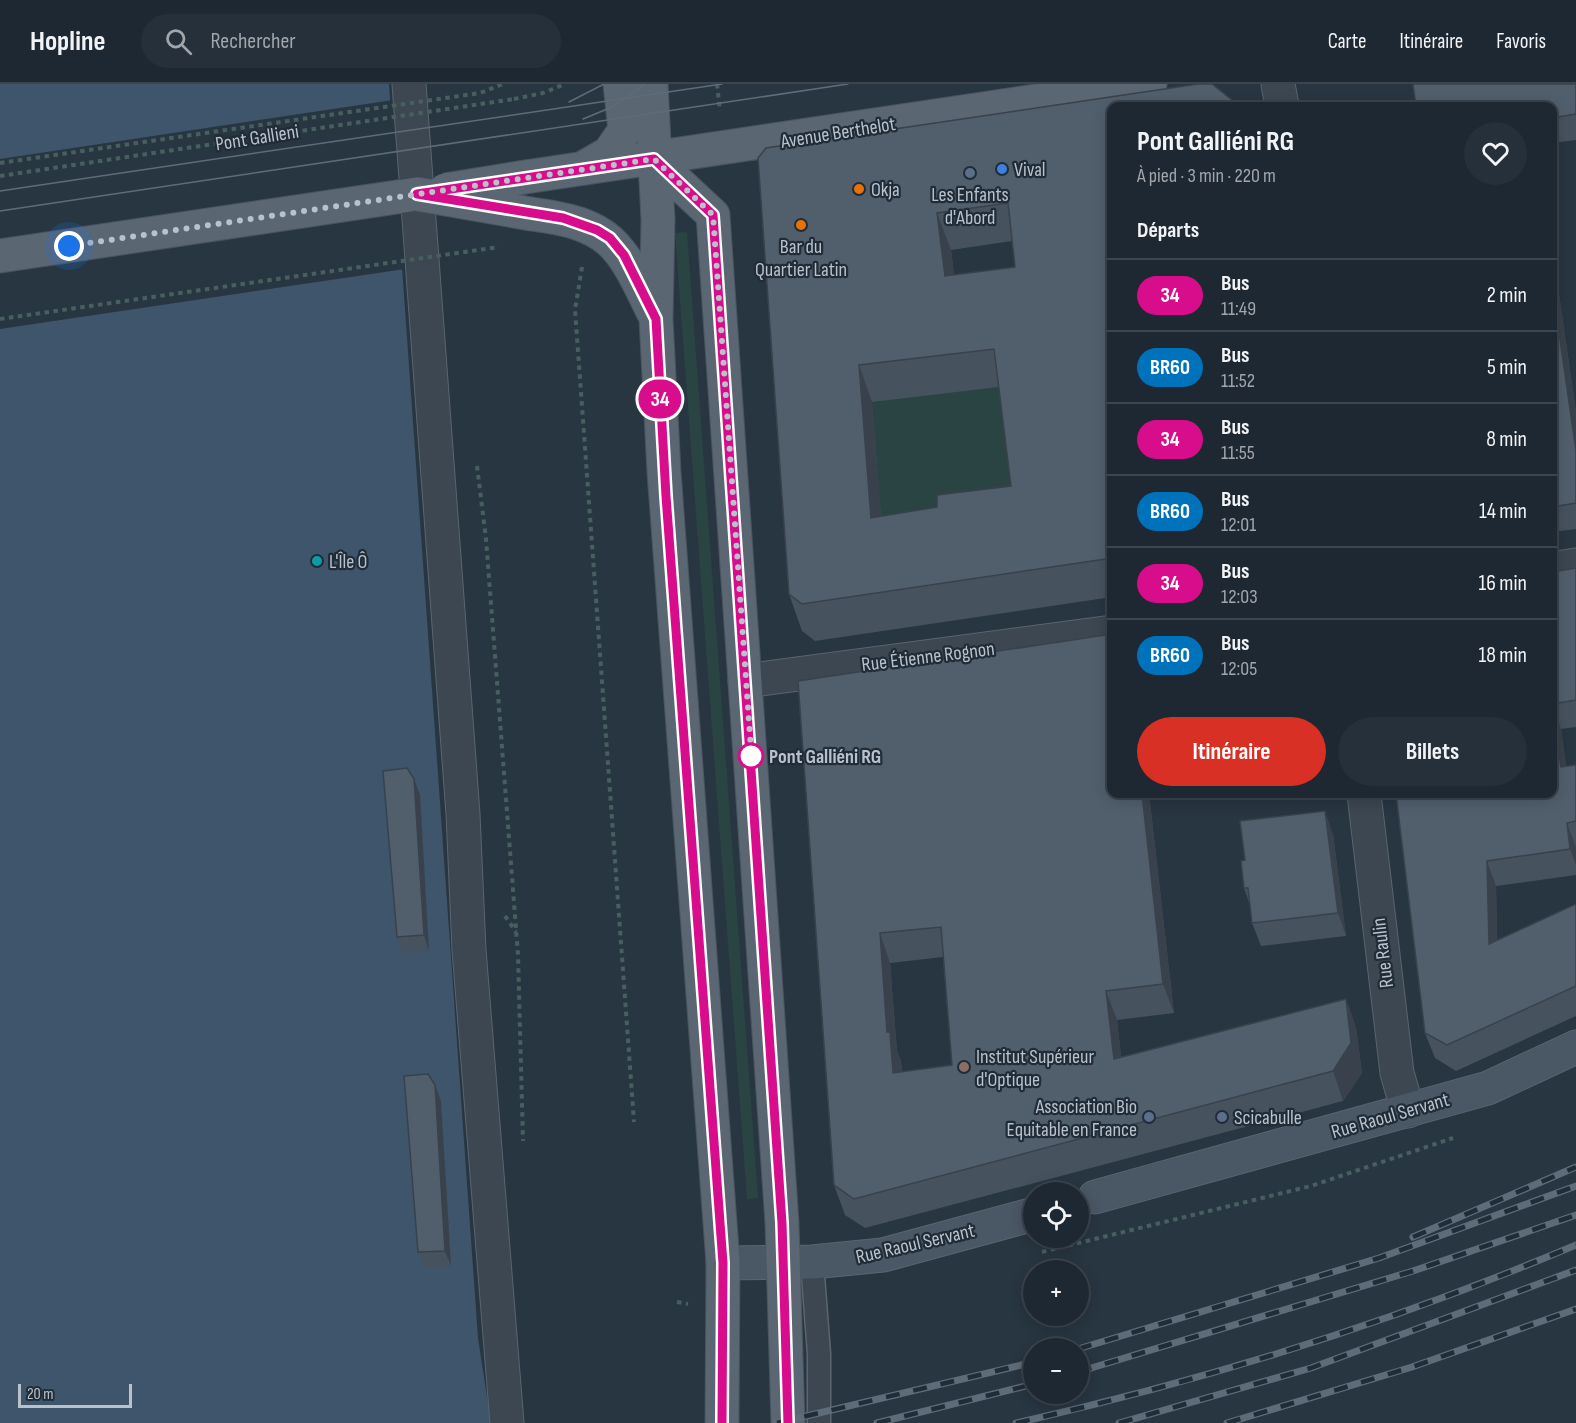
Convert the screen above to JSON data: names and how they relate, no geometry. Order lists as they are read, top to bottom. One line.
{"streets":{"main road":["Avenue Berthelot"],"street":["Rue Étienne Rognon","Rue Raulin","Rue Raoul Servant"],"path":["Pont Gallieni"]},"crossings":[["Rue Raulin","Rue Raoul Servant"]],"places":["Vival","Les Enfants d'Abord","Okja","Bar du Quartier Latin","L'Île Ô","Pont Galliéni RG","Institut Supérieur d'Optique","Association Bio Equitable en France","Scicabulle"],"lines":["bus line 34"],"scale_bar":"20 m","page":{"header":"Hopline","search":"Rechercher","nav":["Carte","Itinéraire","Favoris"],"on_map":"34","heading":[["Pont Galliéni RG","À pied · 3 min · 220 m"],"Départs"],"list":[{"mark":"34","name":"Bus","note":"11:49","value":"2 min"},{"mark":"BR60","name":"Bus","note":"11:52","value":"5 min"},{"mark":"34","name":"Bus","note":"11:55","value":"8 min"},{"mark":"BR60","name":"Bus","note":"12:01","value":"14 min"},{"mark":"34","name":"Bus","note":"12:03","value":"16 min"},{"mark":"BR60","name":"Bus","note":"12:05","value":"18 min"}],"buttons":["Itinéraire","Billets"],"map_buttons":["+","−"],"scale":"20 m"}}
